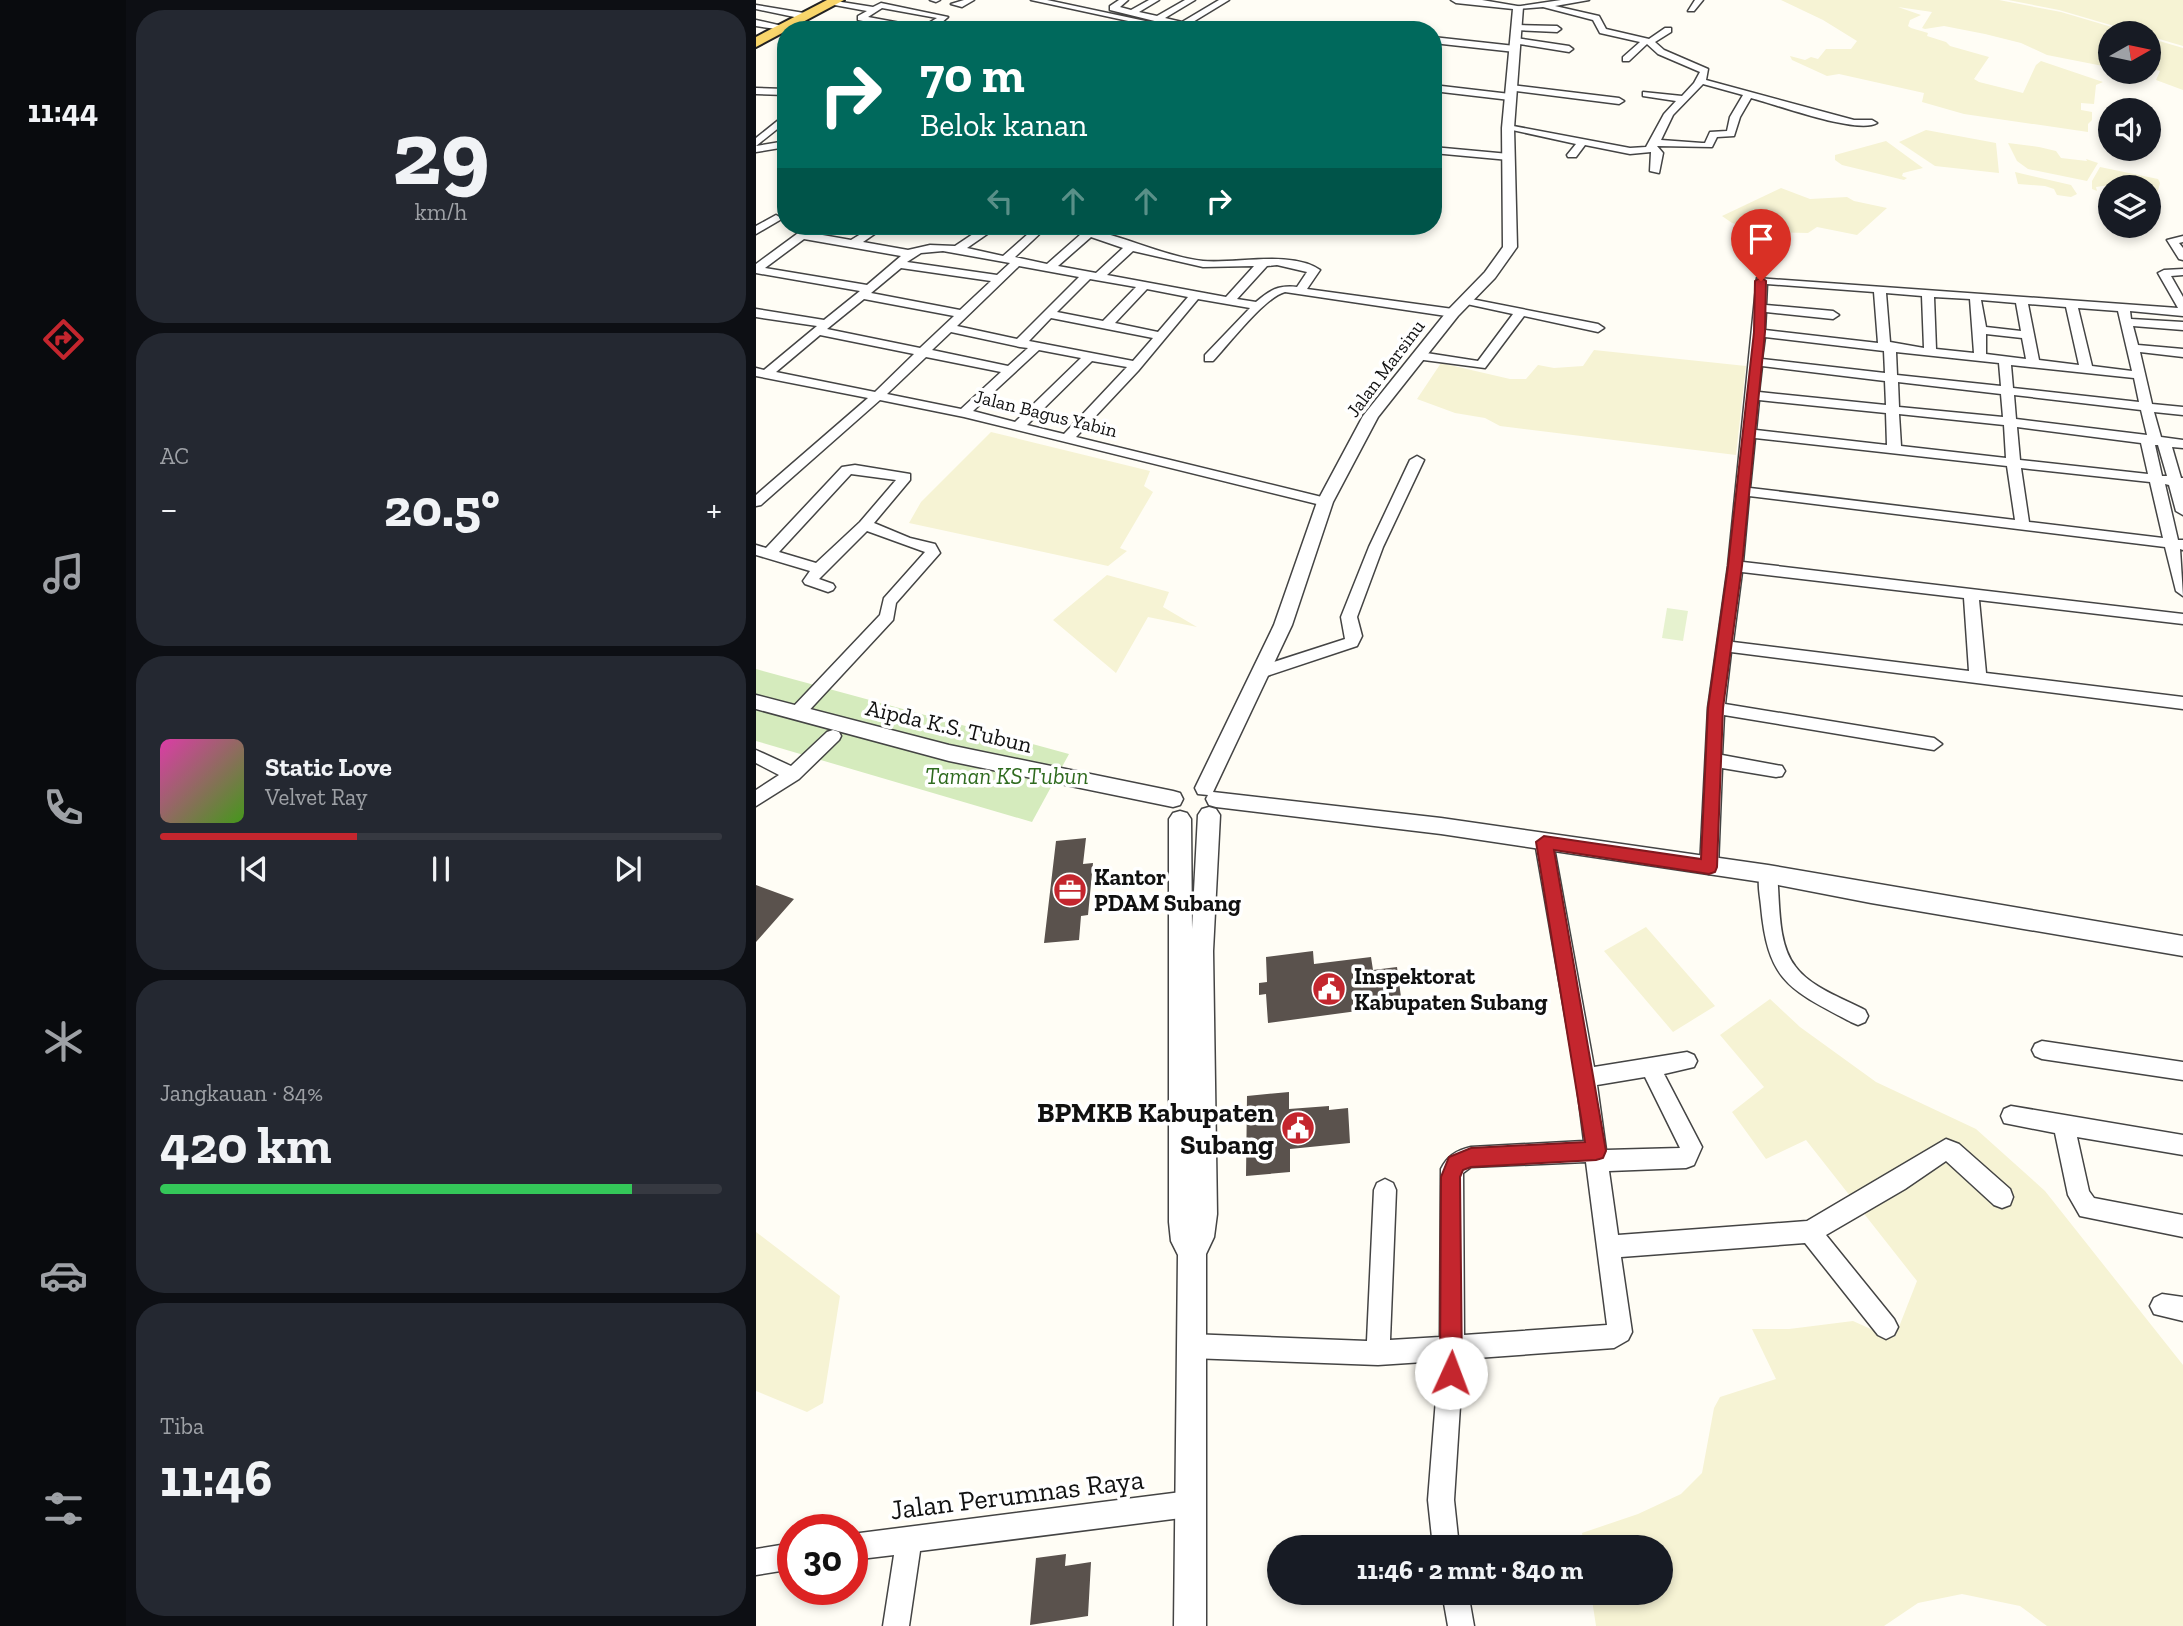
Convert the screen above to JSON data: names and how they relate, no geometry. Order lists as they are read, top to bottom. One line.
{"streets":{"street":["Jalan Marsinu","Jalan Bagus Yabin","Aipda K.S. Tubun","Jalan Perumnas Raya"]},"crossings":[["Jalan Marsinu","Jalan Bagus Yabin"]],"parks":["Taman KS Tubun"],"places":{"office":["Kantor PDAM Subang"],"public building":["Inspektorat Kabupaten Subang","BPMKB Kabupaten Subang"]},"north":"right","page":{"tabs":"11:44","tile":[["29","km/h"],"AC",["Jangkauan · 84%","420 km"],["Tiba","11:46"]],"turn":["70 m","Belok kanan"],"heat":["−","20.5°","+"],"song":["Static Love","Velvet Ray"],"limit":"30","trip":"11:46 · 2 mnt · 840 m"}}
